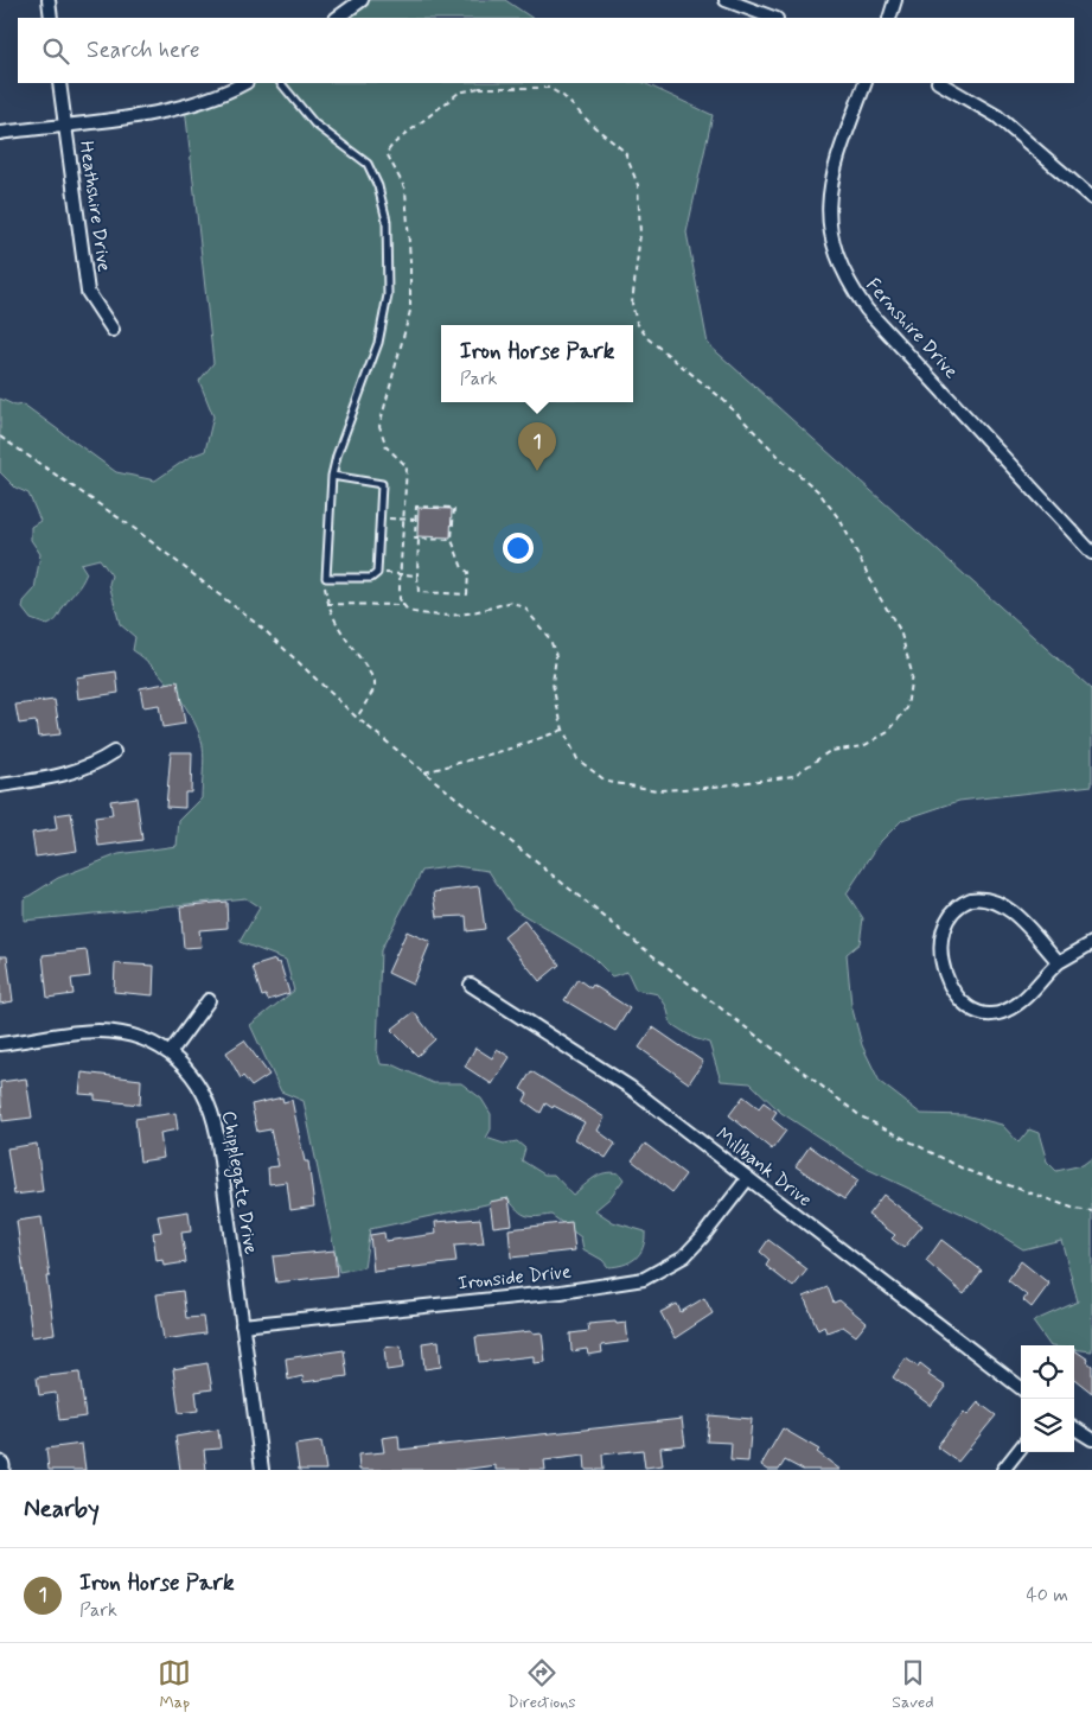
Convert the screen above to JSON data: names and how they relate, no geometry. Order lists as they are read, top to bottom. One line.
{"streets":{"street":["Heathshire Drive","Fernshire Drive","Millbank Drive","Chipplegate Drive","Ironside Drive"]},"crossings":[["Millbank Drive","Ironside Drive"],["Chipplegate Drive","Ironside Drive"]],"page":{"search":"Search here","popup":["Iron Horse Park","Park"],"pins":"1","heading":"Nearby","list":[{"mark":"1","name":"Iron Horse Park","note":"Park","value":"40 m"}],"nav":["Map","Directions","Saved"]}}
